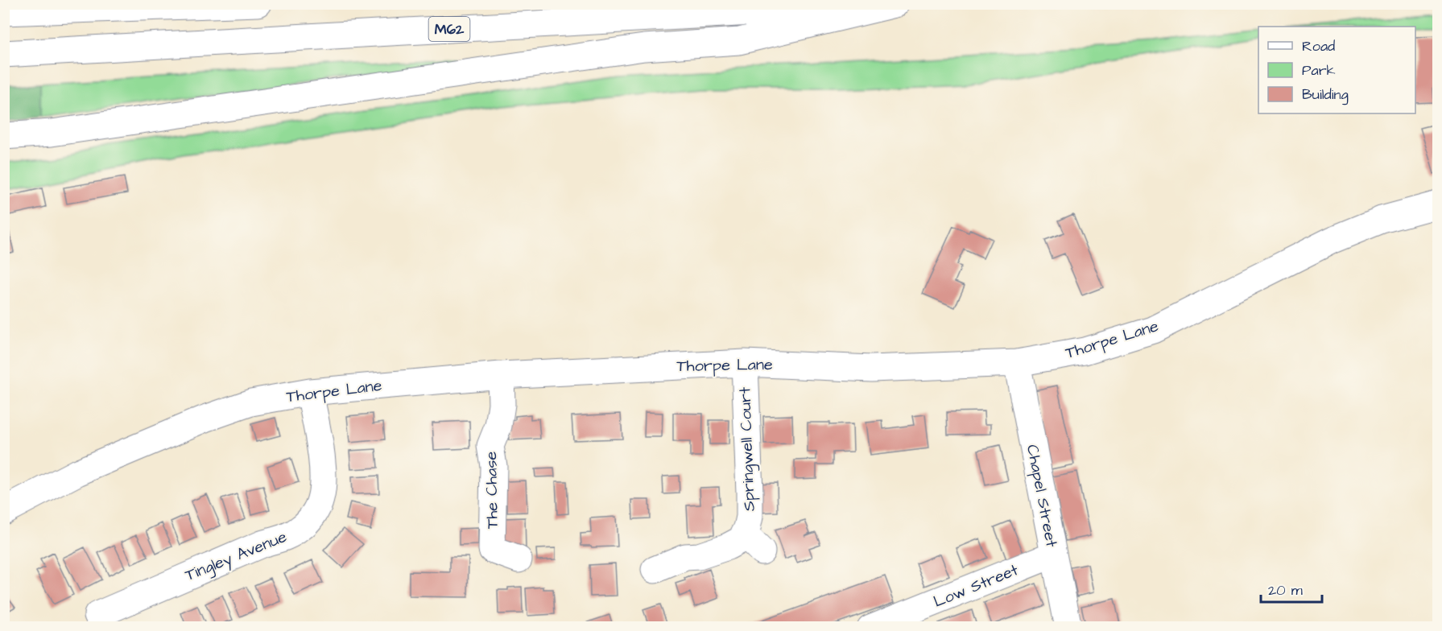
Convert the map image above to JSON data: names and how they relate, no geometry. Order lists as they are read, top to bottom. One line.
{"streets":{"main road":["M62","Thorpe Lane","Springwell Court","The Chase","Chapel Street","Tingley Avenue","Low Street"]},"crossings":[["Thorpe Lane","Springwell Court"],["Thorpe Lane","The Chase"],["Thorpe Lane","Chapel Street"],["Thorpe Lane","Tingley Avenue"],["Chapel Street","Low Street"]],"legend":["Road","Park","Building"],"scale_bar":"20 m"}
